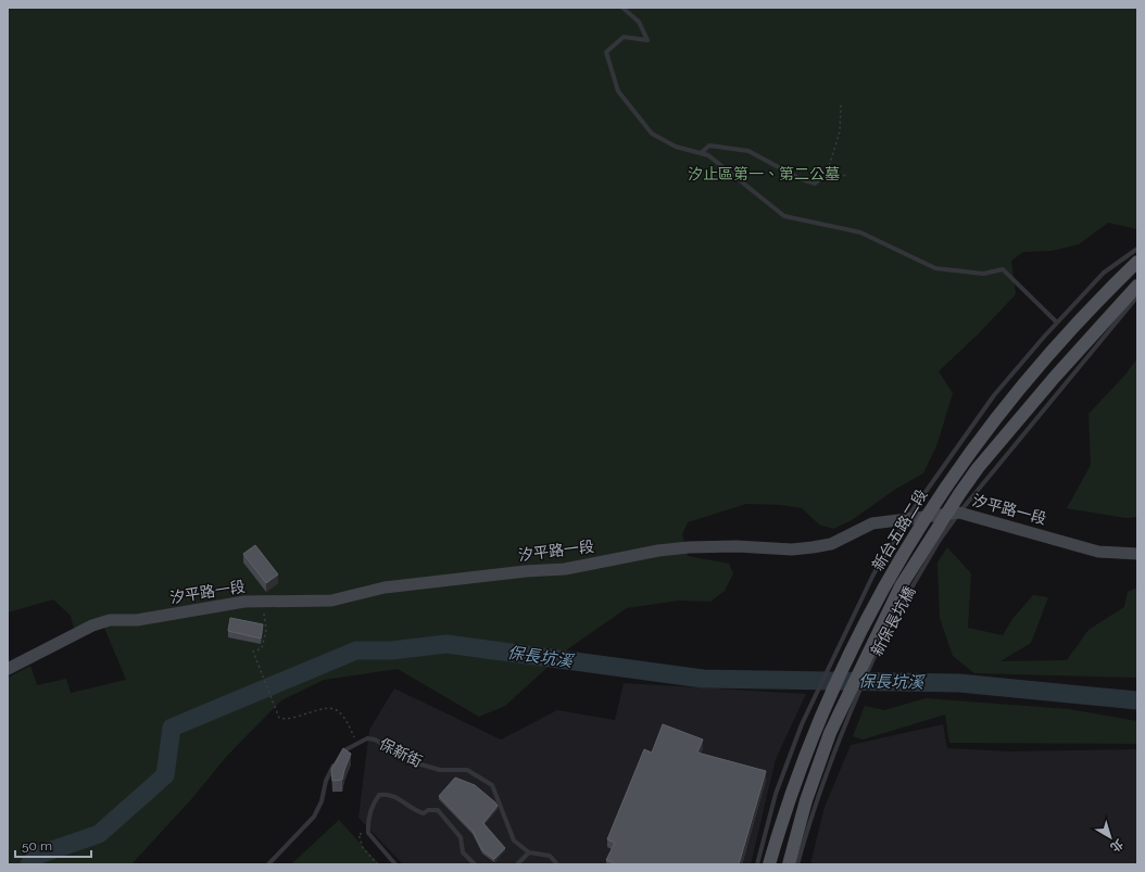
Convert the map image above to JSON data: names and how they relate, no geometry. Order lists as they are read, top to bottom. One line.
{"streets":{"main road":["新台五路二段"],"street":["汐平路一段"],"lane":["新保長坑橋","保新街"]},"crossings":[["汐平路一段","新保長坑橋"]],"water":["保長坑溪"],"parks":["汐止區第一、第二公墓"],"scale_bar":"50 m","north":"bottom right"}
